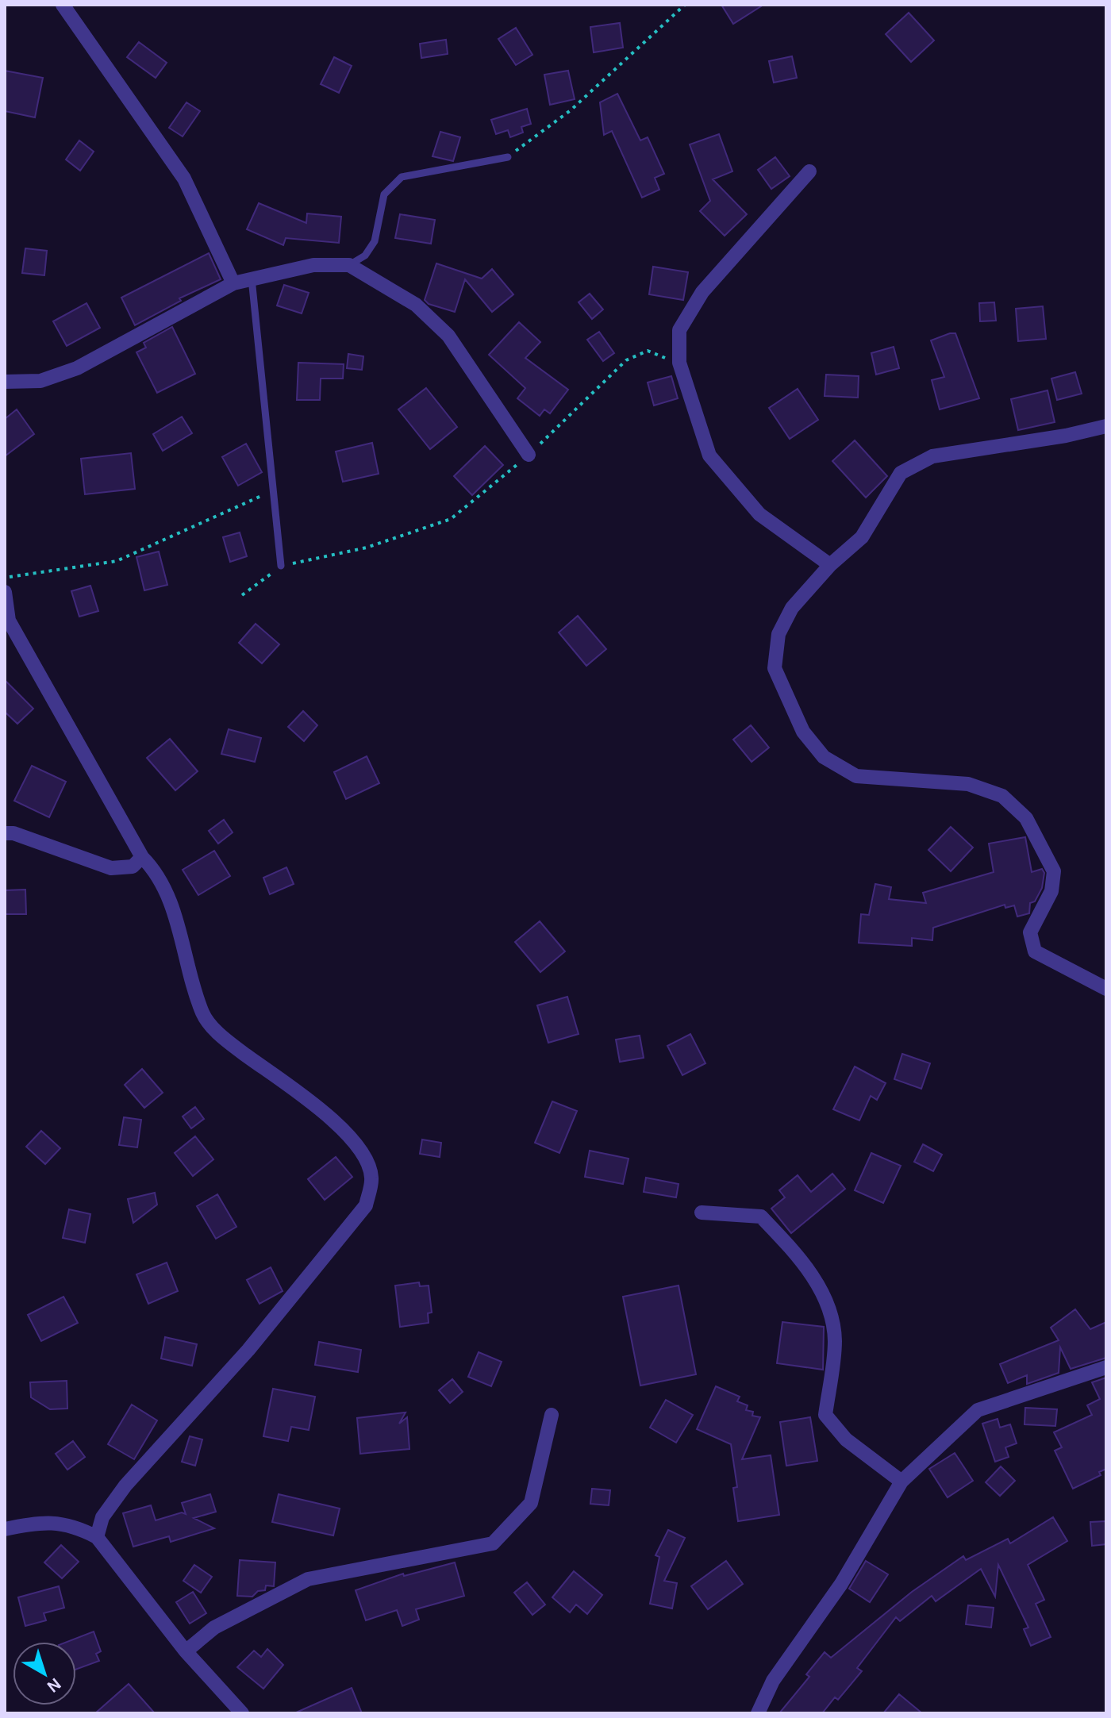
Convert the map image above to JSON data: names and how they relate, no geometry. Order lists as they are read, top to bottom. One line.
{"north":"bottom right"}
